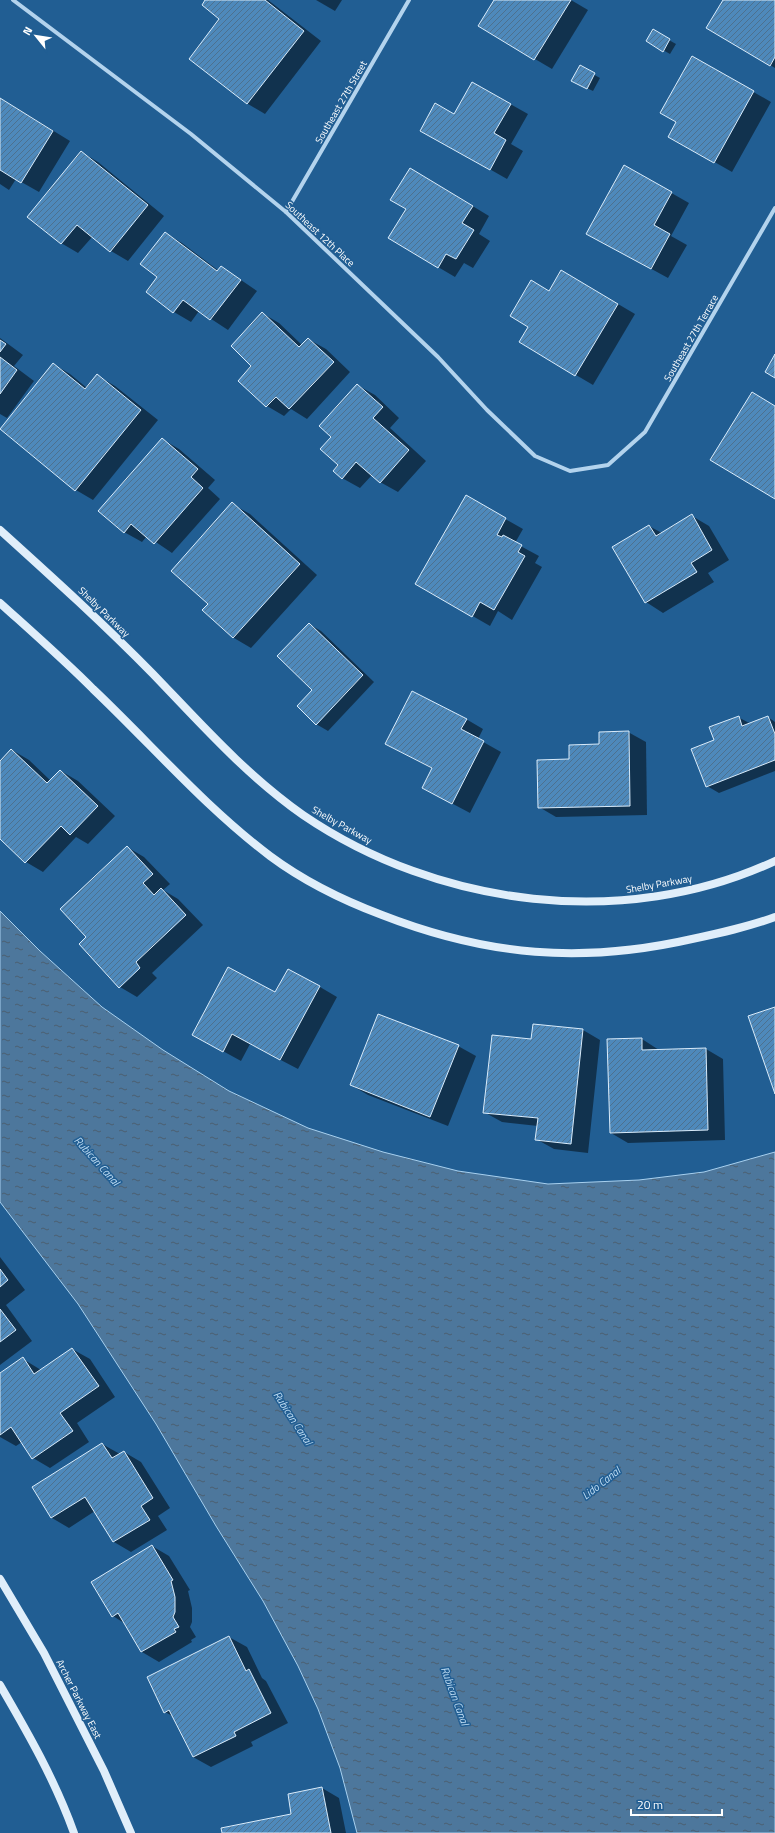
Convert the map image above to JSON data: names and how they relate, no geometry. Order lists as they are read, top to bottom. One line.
{"streets":{"street":["Southeast 27th Street","Southeast 12th Place","Southeast 27th Terrace","Shelby Parkway","Archer Parkway East"]},"crossings":[["Southeast 27th Street","Southeast 12th Place"],["Southeast 12th Place","Southeast 27th Terrace"]],"water":["Rubican Canal","Lido Canal"],"scale_bar":"20 m","north":"top left"}
